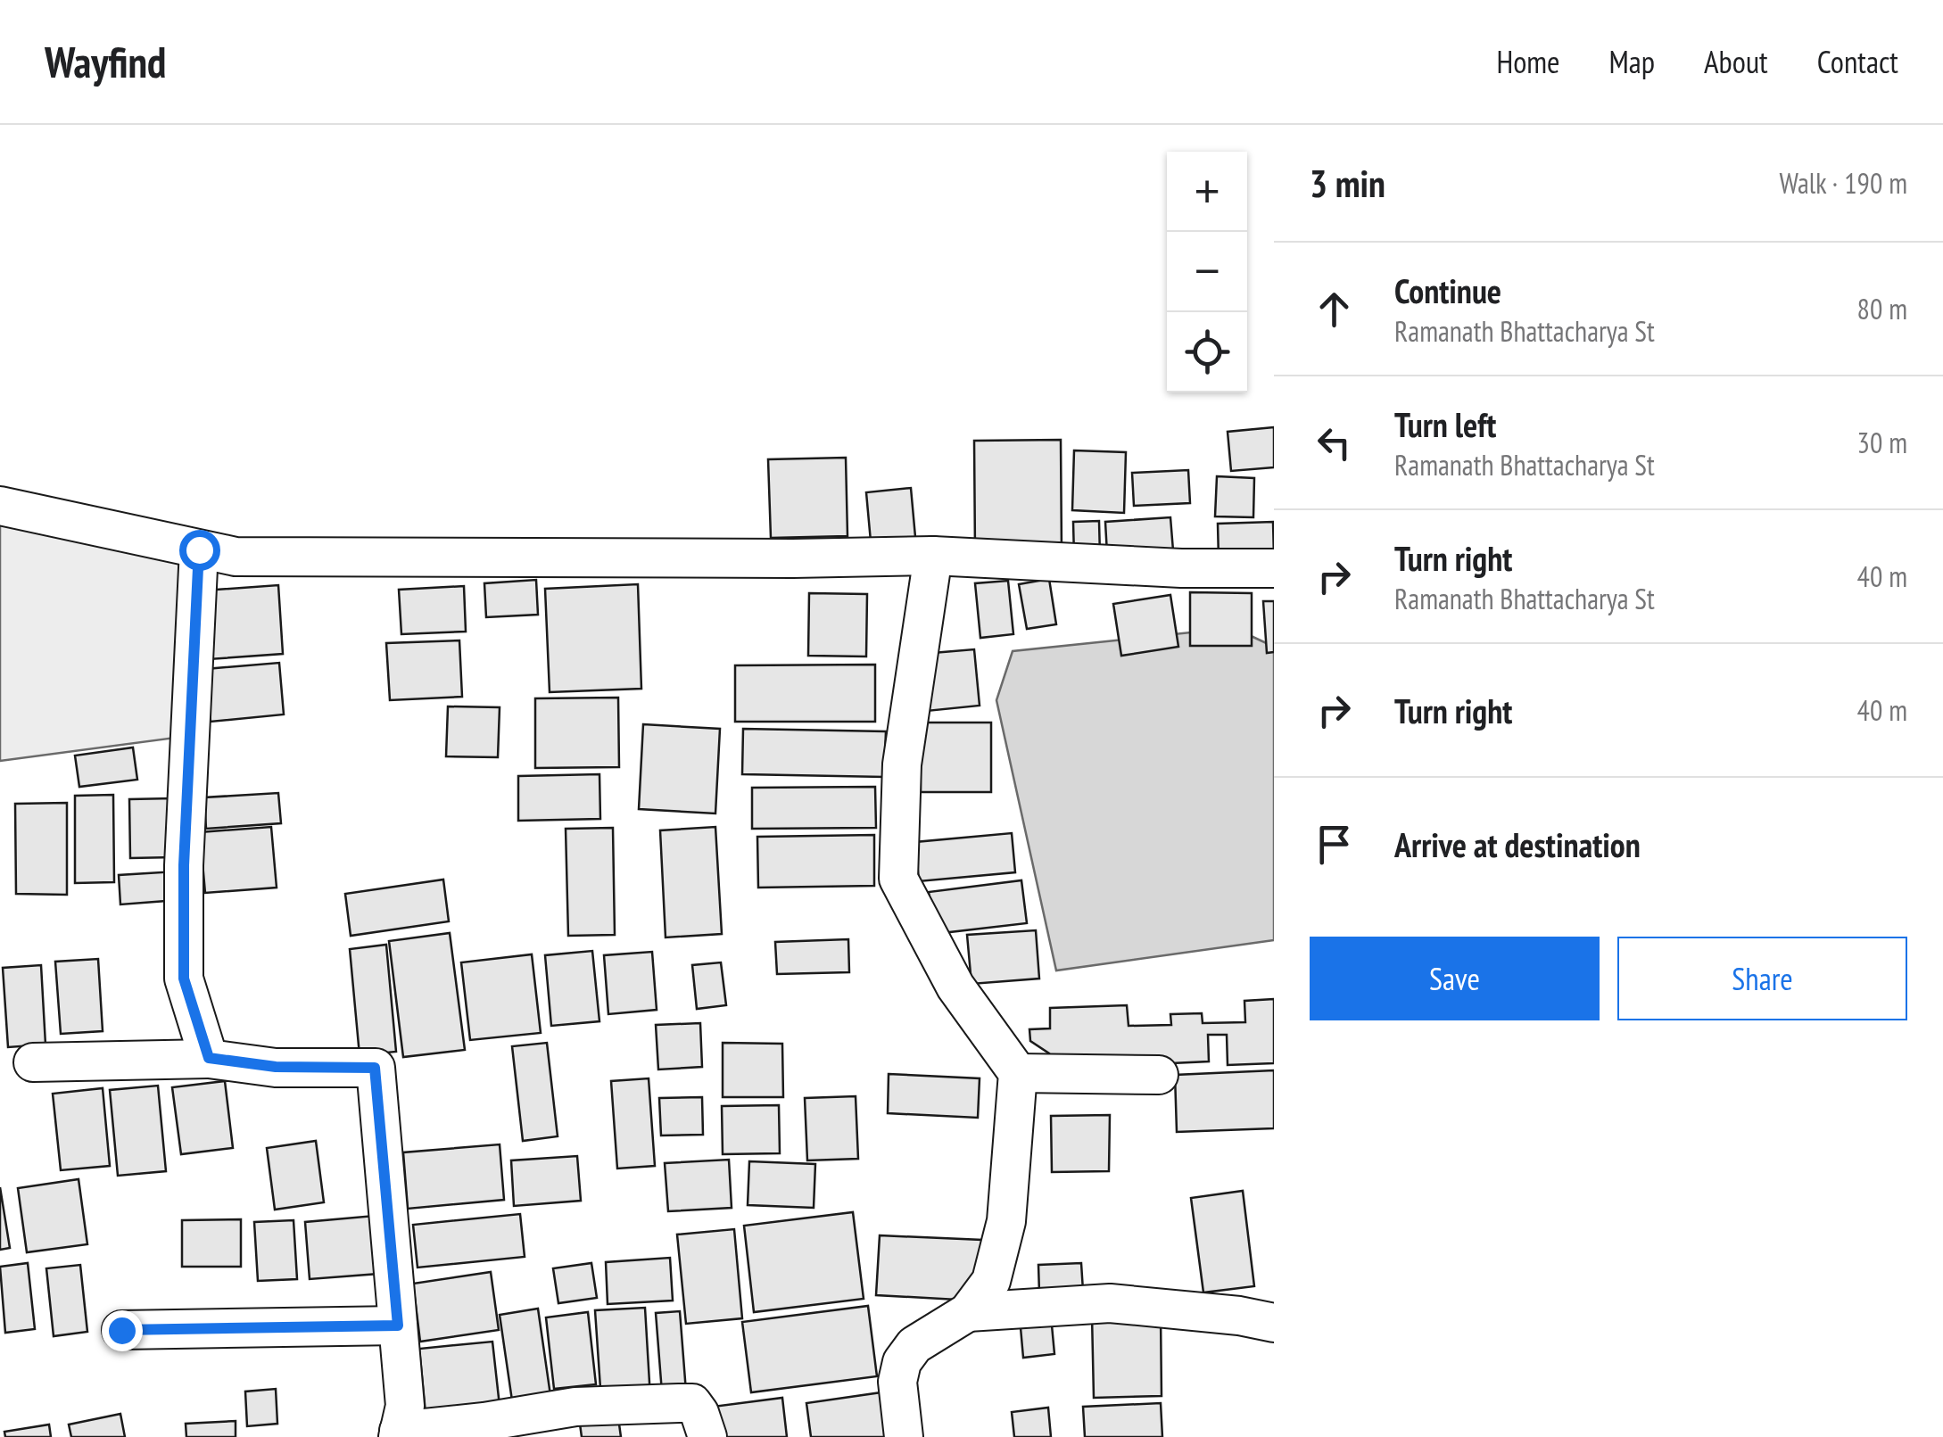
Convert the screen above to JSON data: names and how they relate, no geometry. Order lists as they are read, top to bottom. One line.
{"page":{"header":"Wayfind","nav":["Home","Map","About","Contact"],"heading":["3 min","Walk · 190 m"],"map_buttons":["+","−"],"list":[["Continue","Ramanath Bhattacharya St","80 m"],["Turn left","Ramanath Bhattacharya St","30 m"],["Turn right","Ramanath Bhattacharya St","40 m"],["Turn right","40 m"],"Arrive at destination"],"buttons":["Save","Share"]}}
